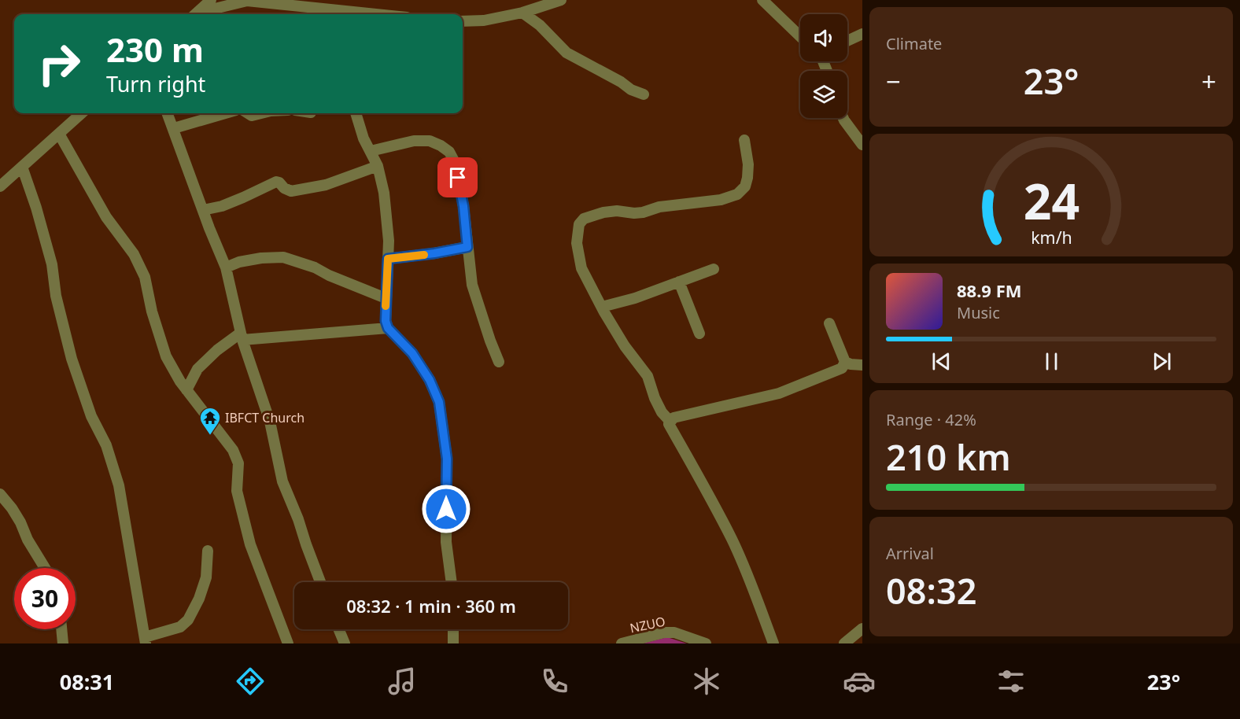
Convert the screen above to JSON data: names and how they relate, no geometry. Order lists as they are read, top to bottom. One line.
{"streets":{"street":["NZUO"]},"places":{"temple":["IBFCT Church"]},"page":{"tile":["Climate",["Range · 42%","210 km"],["Arrival","08:32"]],"turn":["230 m","Turn right"],"heat":["−","23°","+"],"song":["88.9 FM","Music"],"limit":"30","trip":"08:32 · 1 min · 360 m","tabs":["08:31","23°"],"gauge":["24","km/h"]}}
